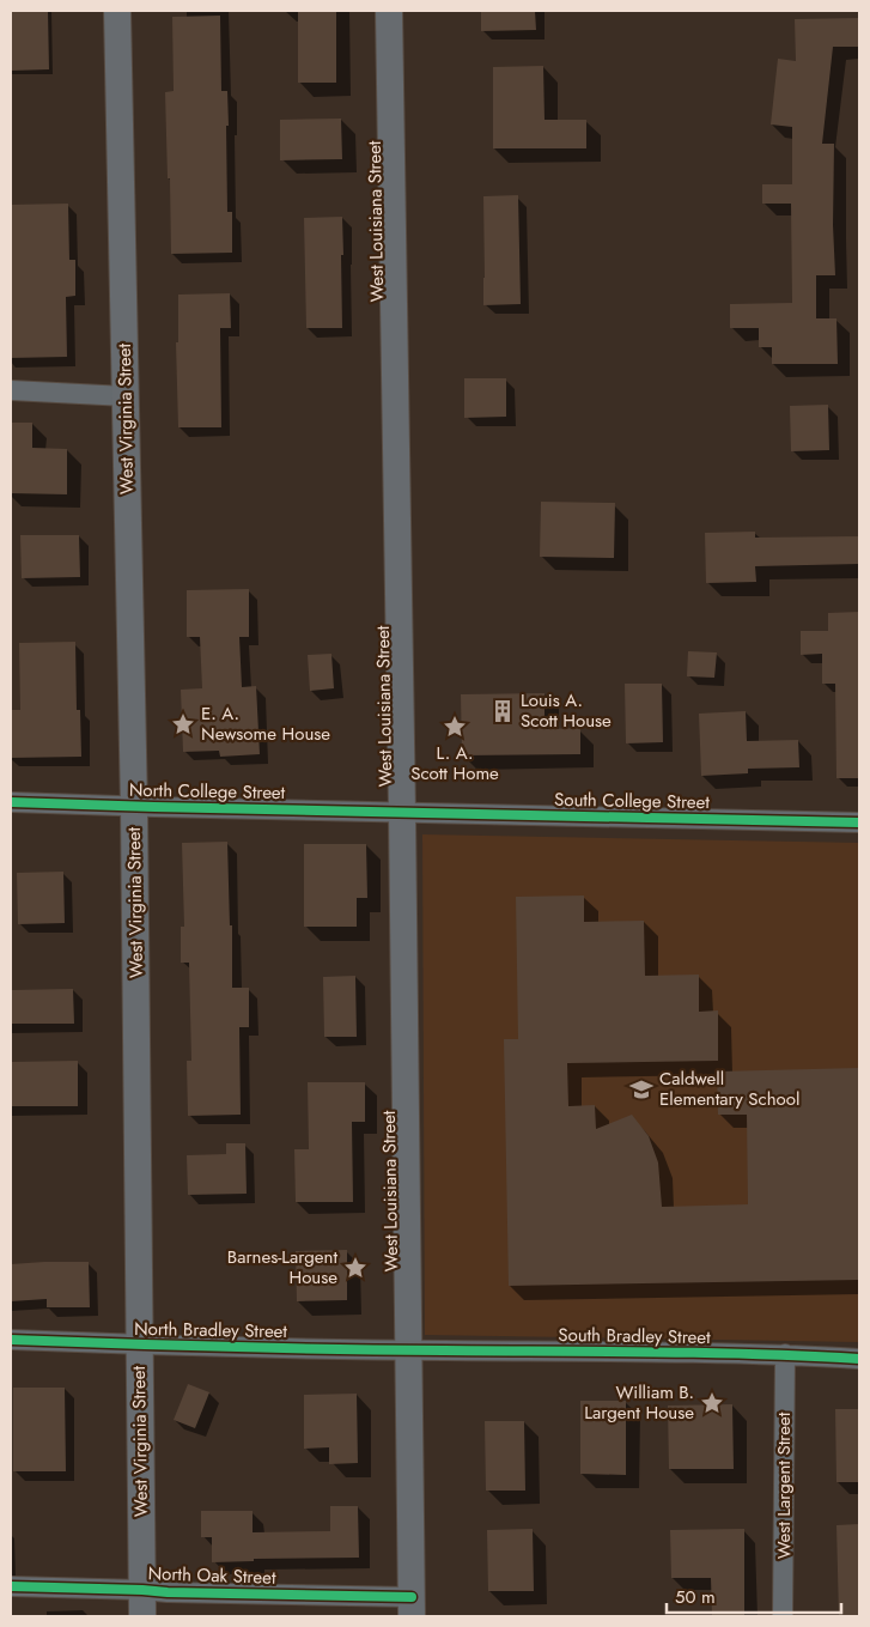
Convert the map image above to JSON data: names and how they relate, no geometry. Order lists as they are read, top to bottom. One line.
{"streets":{"main road":["West Louisiana Street","West Virginia Street"],"street":["North College Street","South College Street","North Bradley Street","South Bradley Street","West Largent Street","North Oak Street"]},"crossings":[["West Louisiana Street","North College Street"],["West Louisiana Street","South College Street"],["West Louisiana Street","North Bradley Street"],["West Louisiana Street","South Bradley Street"],["West Louisiana Street","North Oak Street"],["West Virginia Street","North College Street"],["West Virginia Street","North Bradley Street"],["West Virginia Street","North Oak Street"],["North College Street","South College Street"],["North Bradley Street","South Bradley Street"],["South Bradley Street","West Largent Street"]],"places":{"building":["Louis A. Scott House"],"place":["E. A. Newsome House","L. A. Scott Home","Barnes-Largent House","William B. Largent House"],"school or university":["Caldwell Elementary School"]},"scale_bar":"50 m"}
